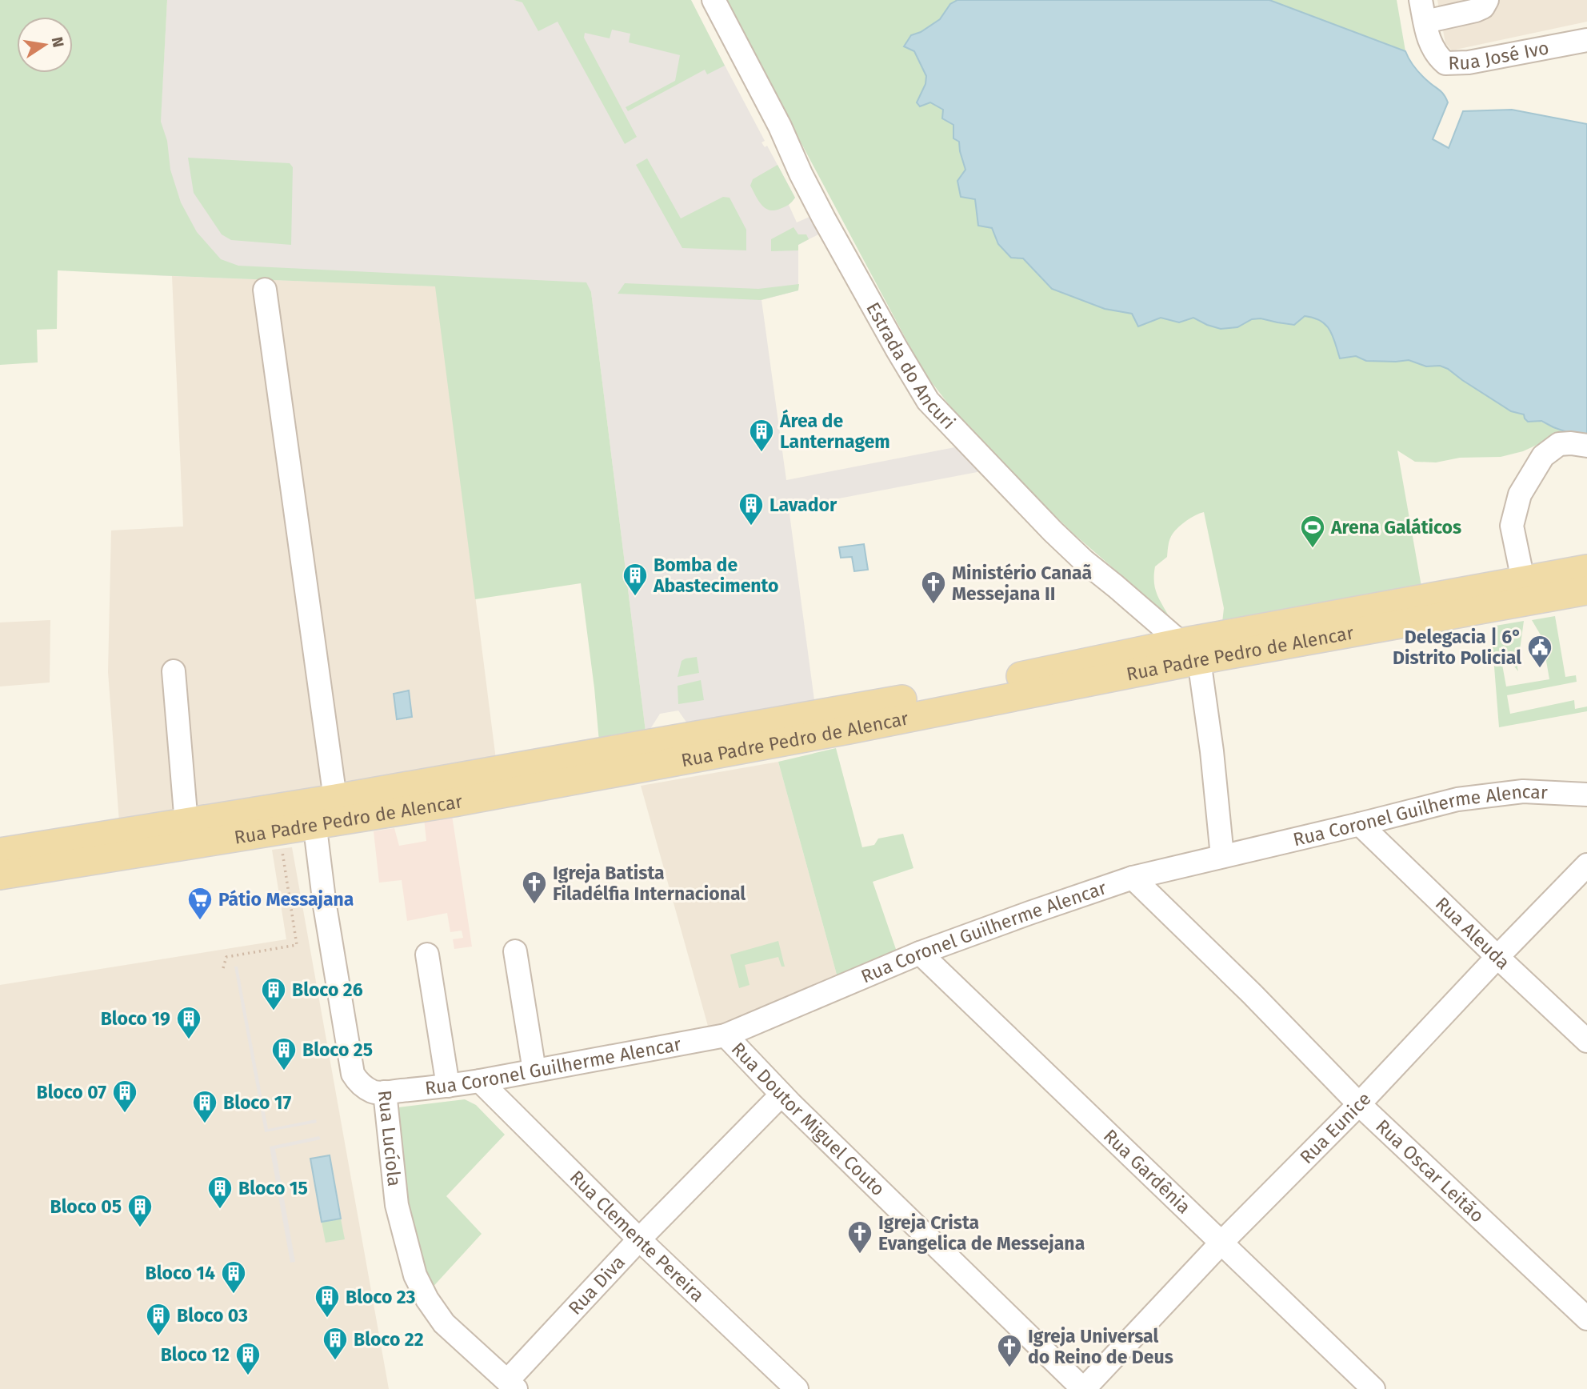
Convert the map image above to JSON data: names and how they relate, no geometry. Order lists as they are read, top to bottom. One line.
{"streets":{"main road":["Rua Padre Pedro de Alencar"],"street":["Rua José Ivo","Estrada do Ancuri","Rua Coronel Guilherme Alencar","Rua Aleuda","Rua Doutor Miguel Couto","Rua Eunice","Rua Lucíola","Rua Oscar Leitão","Rua Gardênia","Rua Clemente Pereira","Rua Diva"]},"crossings":[["Estrada do Ancuri","Rua Padre Pedro de Alencar"],["Rua Padre Pedro de Alencar","Rua Lucíola"],["Rua Coronel Guilherme Alencar","Rua Aleuda"],["Rua Coronel Guilherme Alencar","Rua Doutor Miguel Couto"],["Rua Coronel Guilherme Alencar","Rua Lucíola"],["Rua Coronel Guilherme Alencar","Rua Oscar Leitão"],["Rua Coronel Guilherme Alencar","Rua Gardênia"],["Rua Coronel Guilherme Alencar","Rua Clemente Pereira"],["Rua Aleuda","Rua Eunice"],["Rua Doutor Miguel Couto","Rua Eunice"],["Rua Doutor Miguel Couto","Rua Diva"],["Rua Eunice","Rua Oscar Leitão"],["Rua Eunice","Rua Gardênia"],["Rua Lucíola","Rua Diva"],["Rua Clemente Pereira","Rua Diva"]],"places":{"building":["Área de Lanternagem","Lavador","Bomba de Abastecimento","Bloco 26","Bloco 19","Bloco 25","Bloco 07","Bloco 17","Bloco 15","Bloco 05","Bloco 14","Bloco 23","Bloco 03","Bloco 22","Bloco 12"],"sports":["Arena Galáticos"],"church":["Ministério Canaã Messejana II","Igreja Batista Filadélfia Internacional","Igreja Crista Evangelica de Messejana","Igreja Universal do Reino de Deus"],"public building":["Delegacia | 6° Distrito Policial"],"supermarket":["Pátio Messajana"]},"north":"right"}
